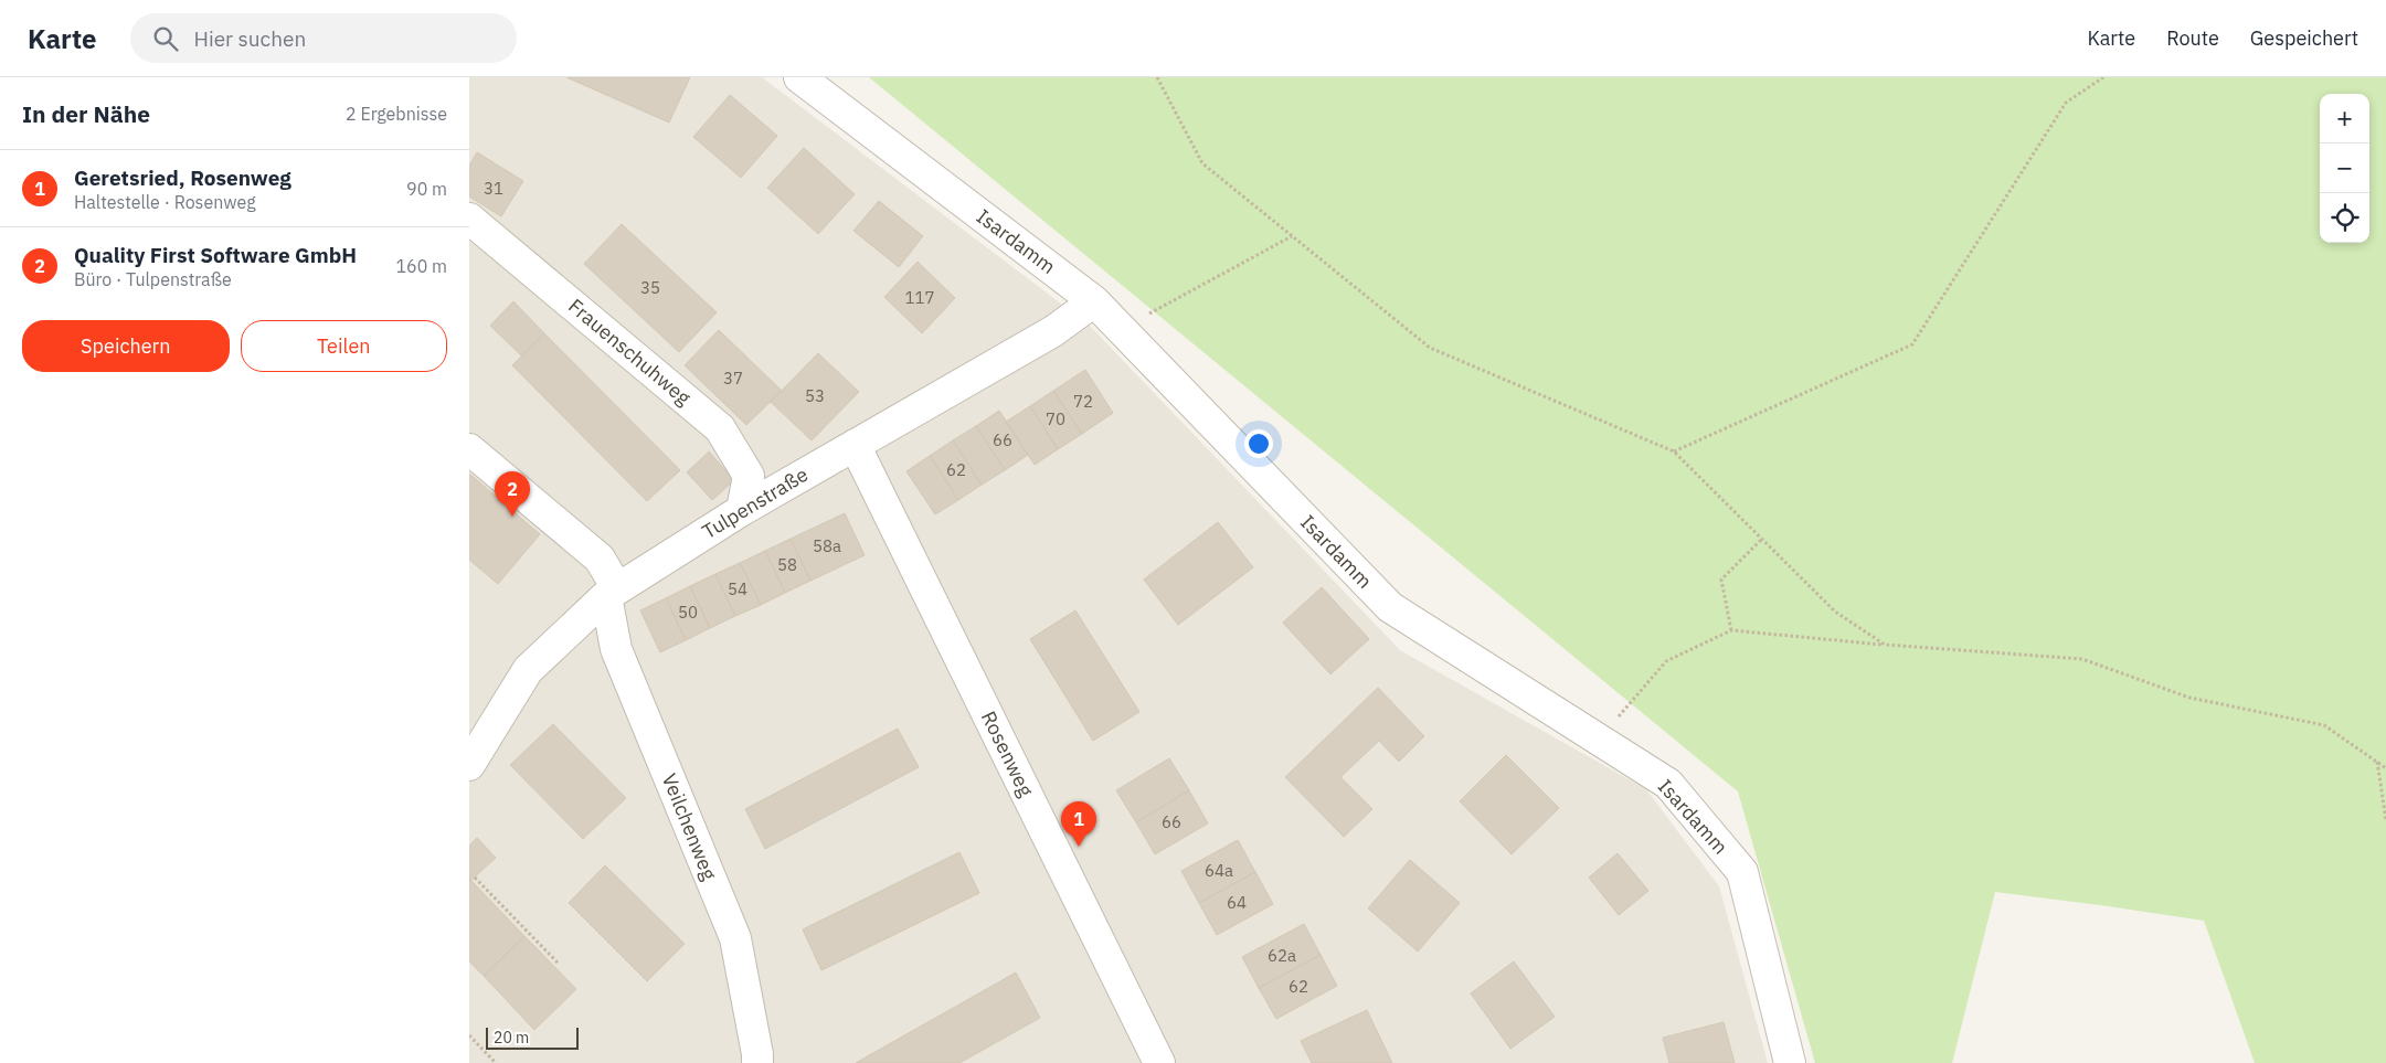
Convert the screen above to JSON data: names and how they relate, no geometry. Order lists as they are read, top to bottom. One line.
{"streets":{"street":["Isardamm","Frauenschuhweg","Tulpenstraße","Rosenweg","Veilchenweg"]},"crossings":[["Isardamm","Tulpenstraße"],["Frauenschuhweg","Tulpenstraße"],["Tulpenstraße","Rosenweg"],["Tulpenstraße","Veilchenweg"]],"house_numbers":["31","35","117","37","53","72","70","66","62","58a","58","54","50","66","64a","64","62a","62"],"scale_bar":"20 m","page":{"header":"Karte","search":"Hier suchen","nav":["Karte","Route","Gespeichert"],"heading":["In der Nähe","2 Ergebnisse"],"map_buttons":["+","−"],"list":[{"mark":"1","name":"Geretsried, Rosenweg","note":"Haltestelle · Rosenweg","value":"90 m"},{"mark":"2","name":"Quality First Software GmbH","note":"Büro · Tulpenstraße","value":"160 m"}],"buttons":["Speichern","Teilen"],"pins":["2","1"],"scale":"20 m"}}
